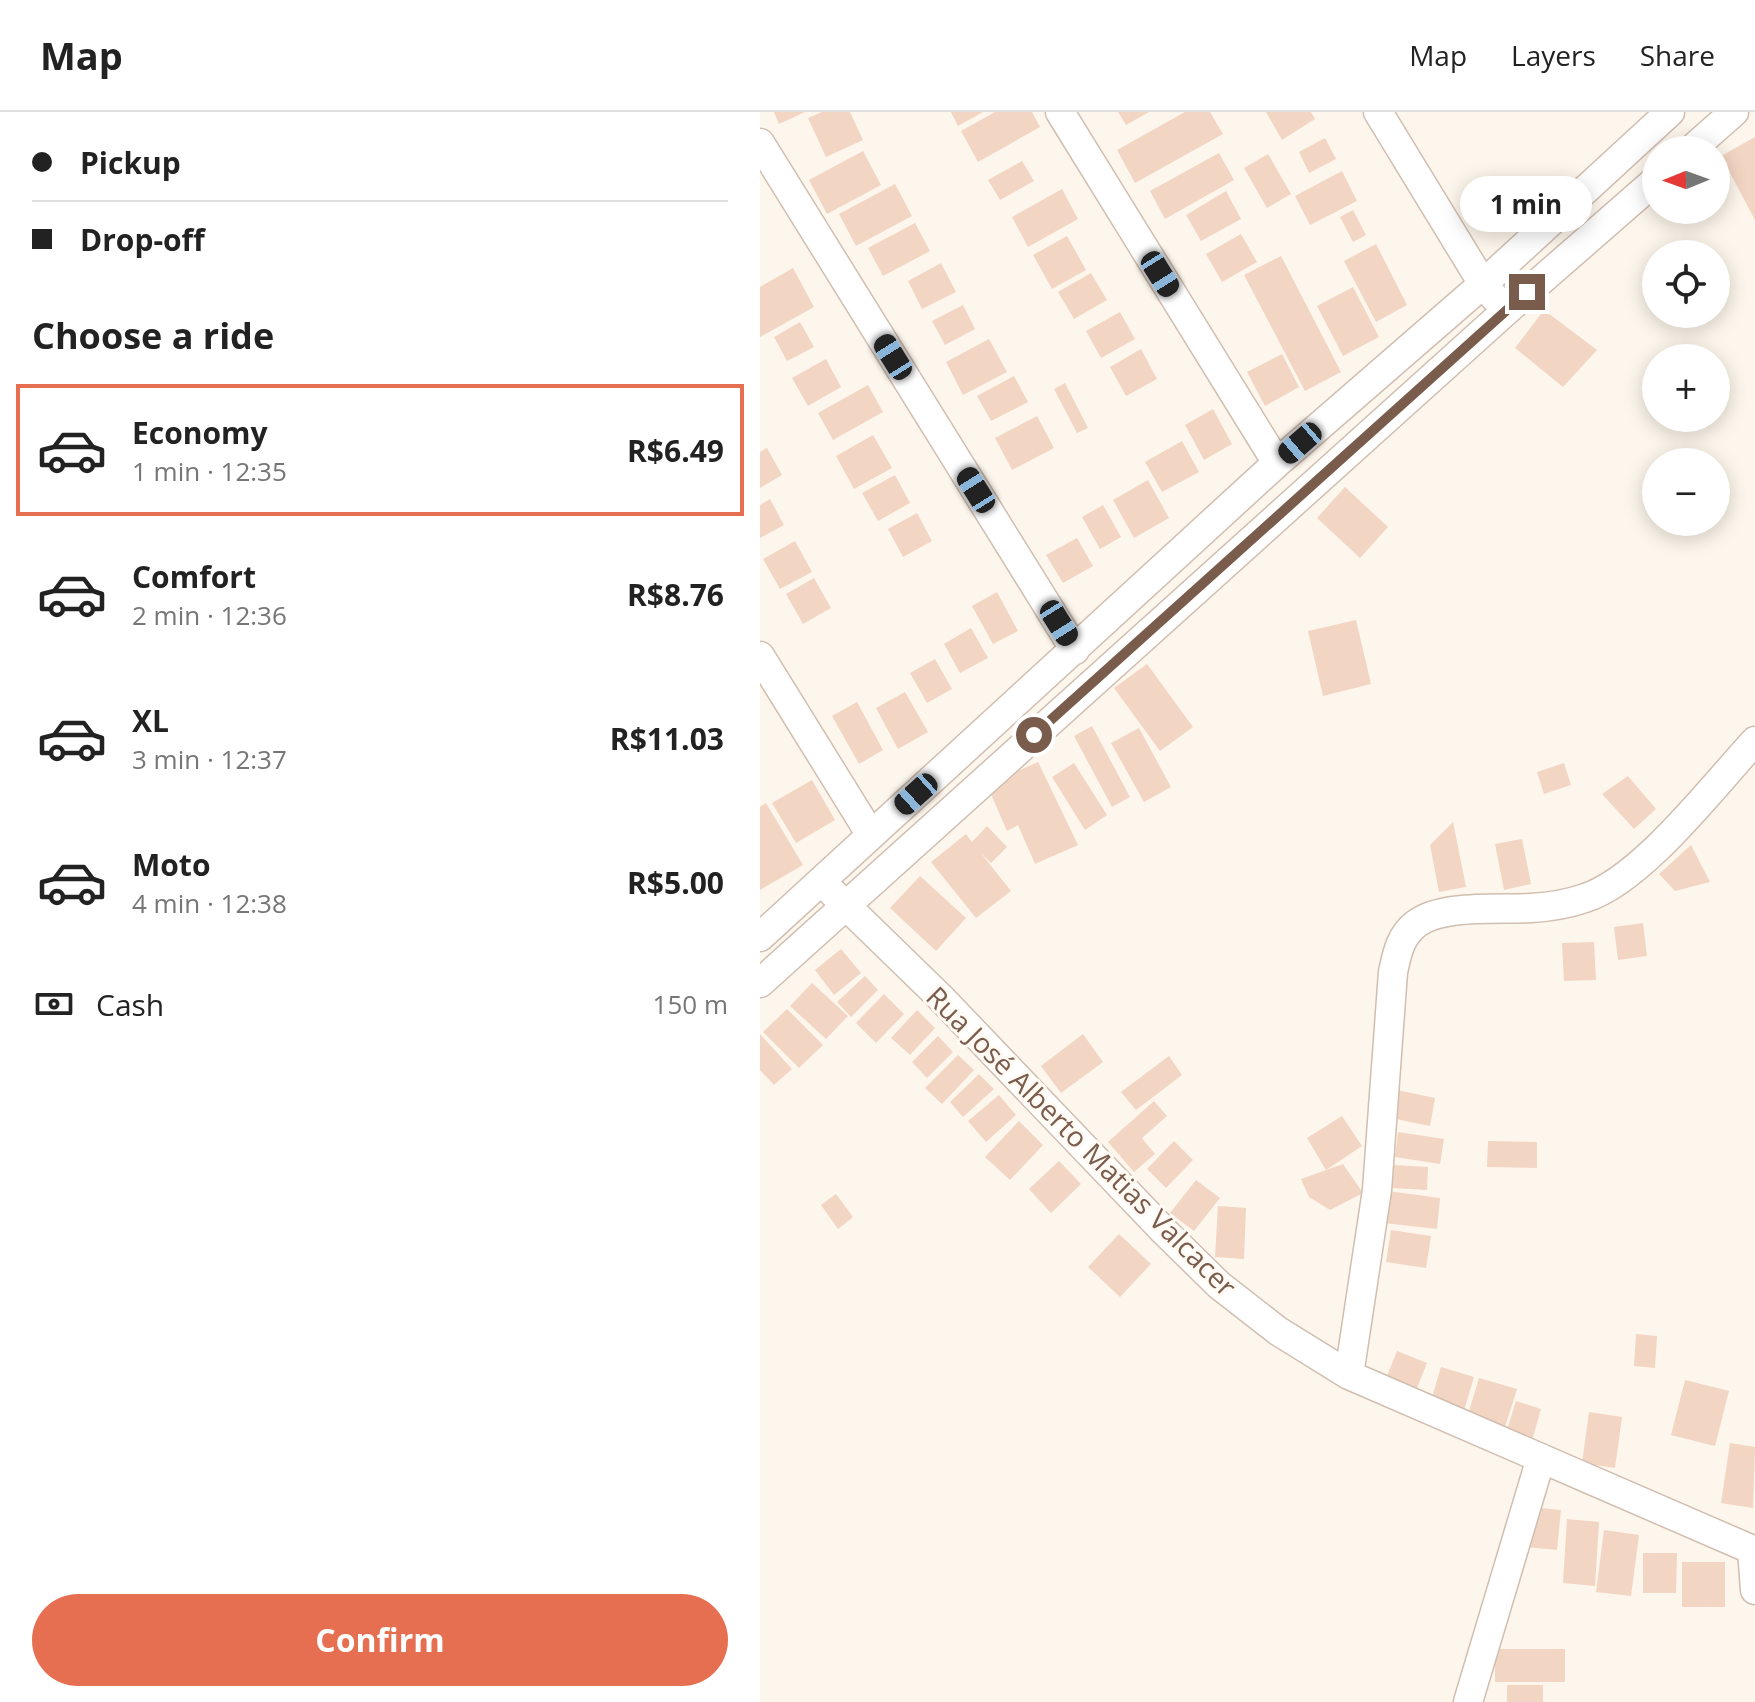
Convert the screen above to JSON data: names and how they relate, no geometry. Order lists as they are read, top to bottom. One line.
{"streets":{"street":["Rua José Alberto Matias Valcacer"]},"north":"left","page":{"header":"Map","nav":["Map","Layers","Share"],"banner":["Pickup","Drop-off"],"map_buttons":["+","−"],"bubble":"1 min","heading":"Choose a ride","list":[{"name":"Economy","note":"1 min · 12:35","value":"R$6.49"},{"name":"Comfort","note":"2 min · 12:36","value":"R$8.76"},{"name":"XL","note":"3 min · 12:37","value":"R$11.03"},{"name":"Moto","note":"4 min · 12:38","value":"R$5.00"}],"pay":["Cash","150 m"],"buttons":"Confirm"}}
